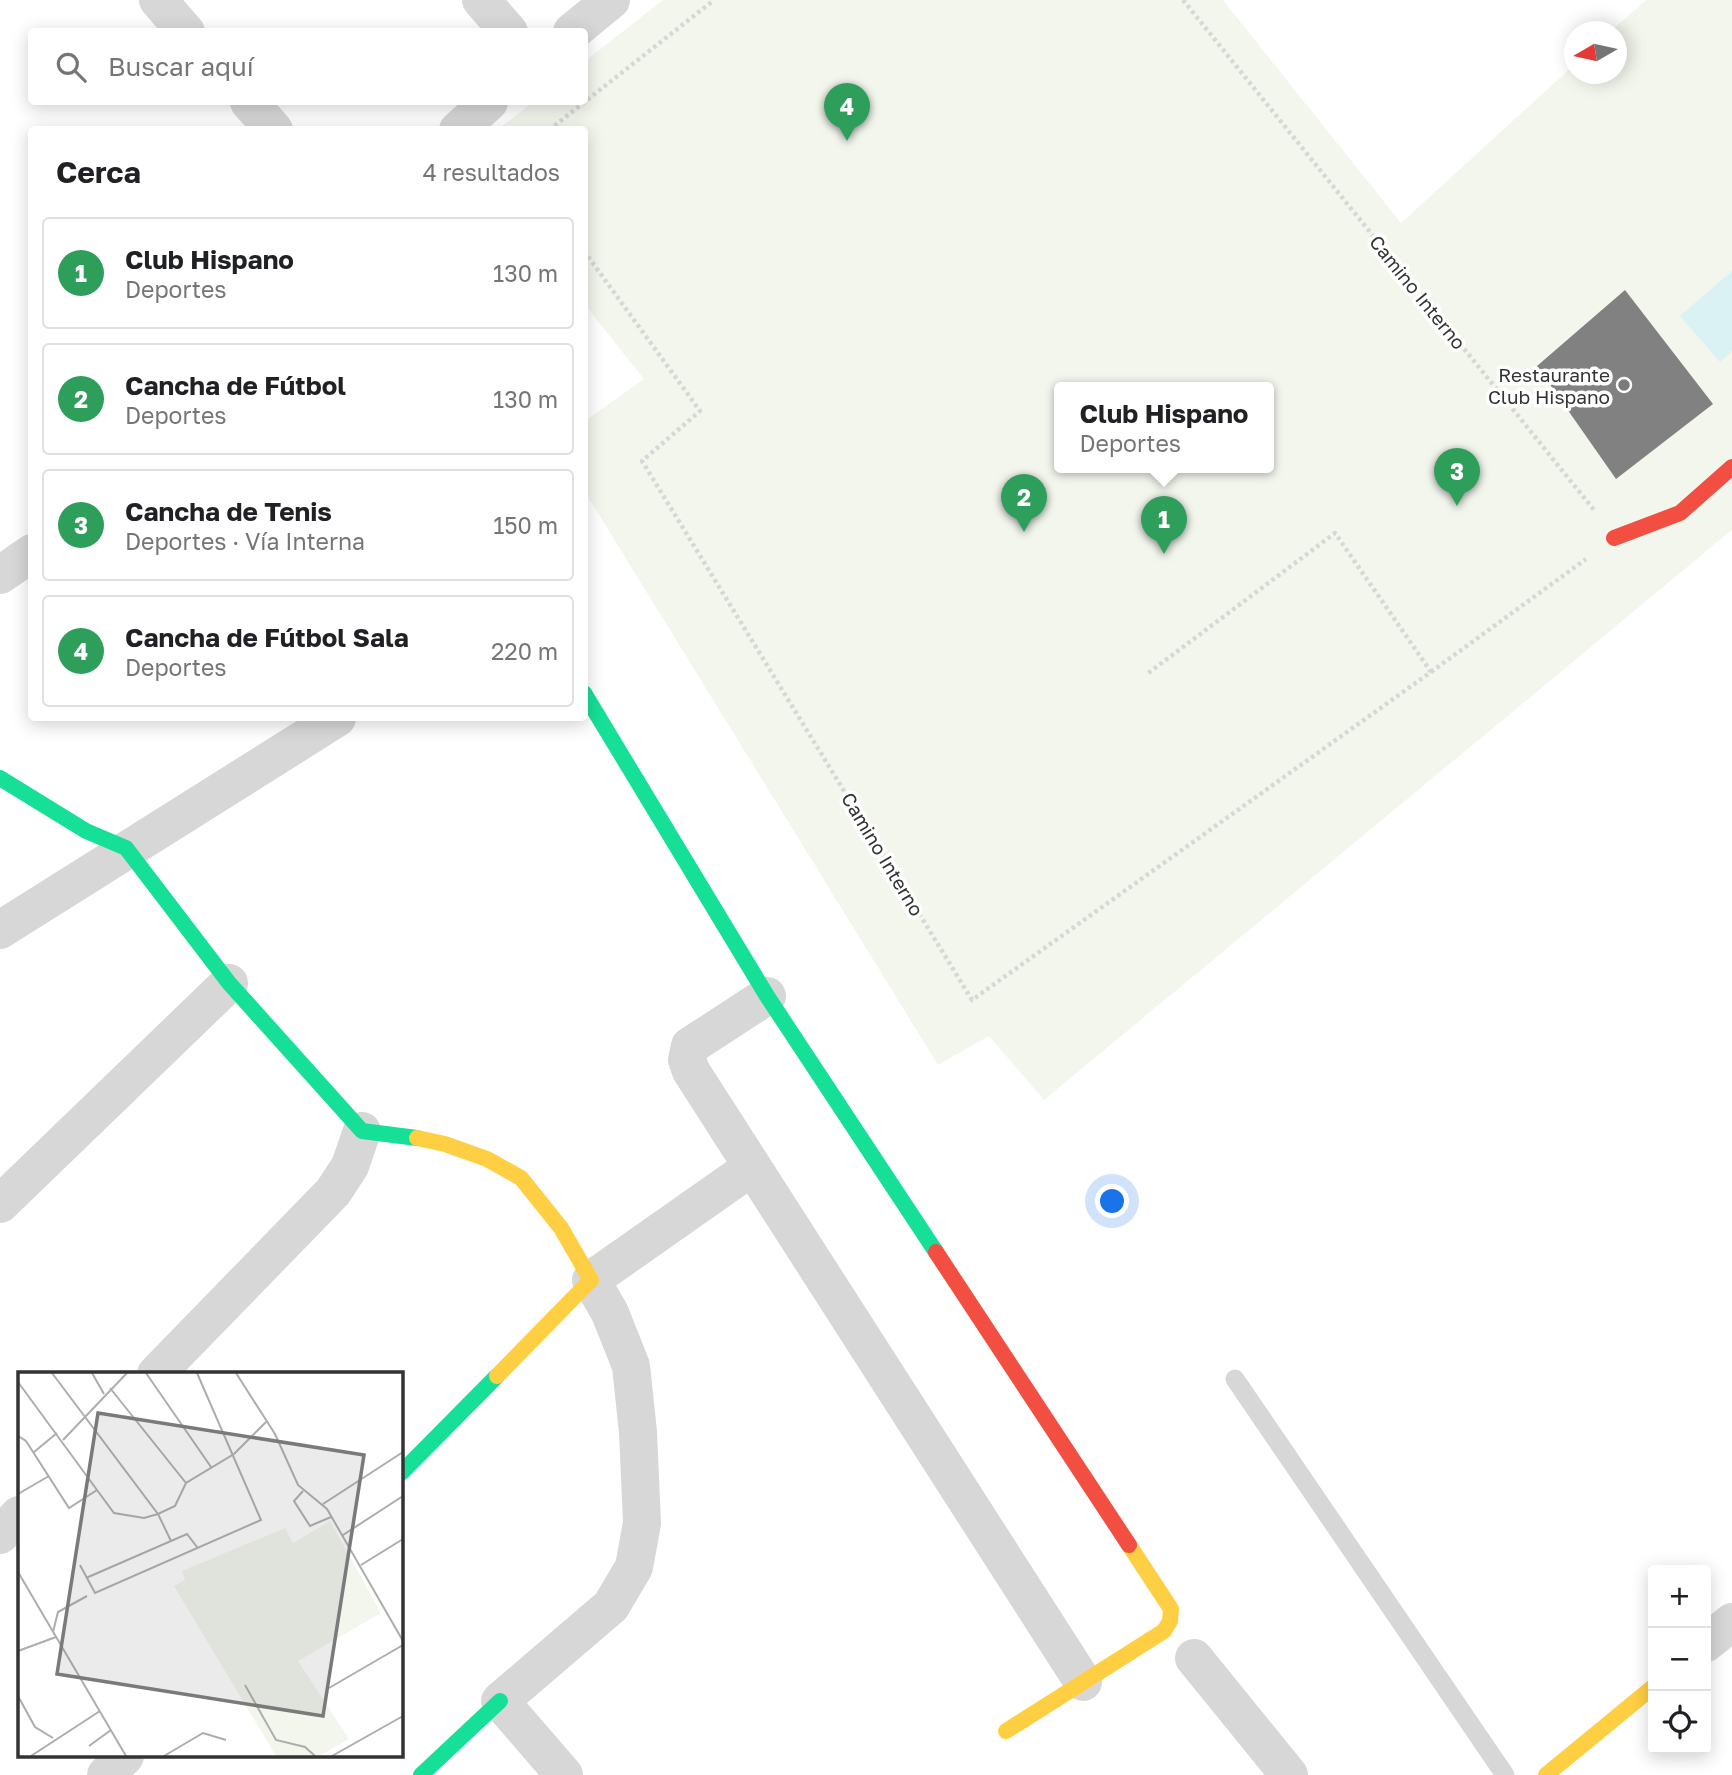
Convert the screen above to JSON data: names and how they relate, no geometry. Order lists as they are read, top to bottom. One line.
{"streets":{"path":["Camino Interno"]},"places":["Restaurante Club Hispano"],"north":"left","page":{"search":"Buscar aquí","pins":["4","3","2","1"],"heading":["Cerca","4 resultados"],"list":[{"mark":"1","name":"Club Hispano","note":"Deportes","value":"130 m"},{"mark":"2","name":"Cancha de Fútbol","note":"Deportes","value":"130 m"},{"mark":"3","name":"Cancha de Tenis","note":"Deportes · Vía Interna","value":"150 m"},{"mark":"4","name":"Cancha de Fútbol Sala","note":"Deportes","value":"220 m"}],"popup":["Club Hispano","Deportes"],"map_buttons":["+","−"]}}
